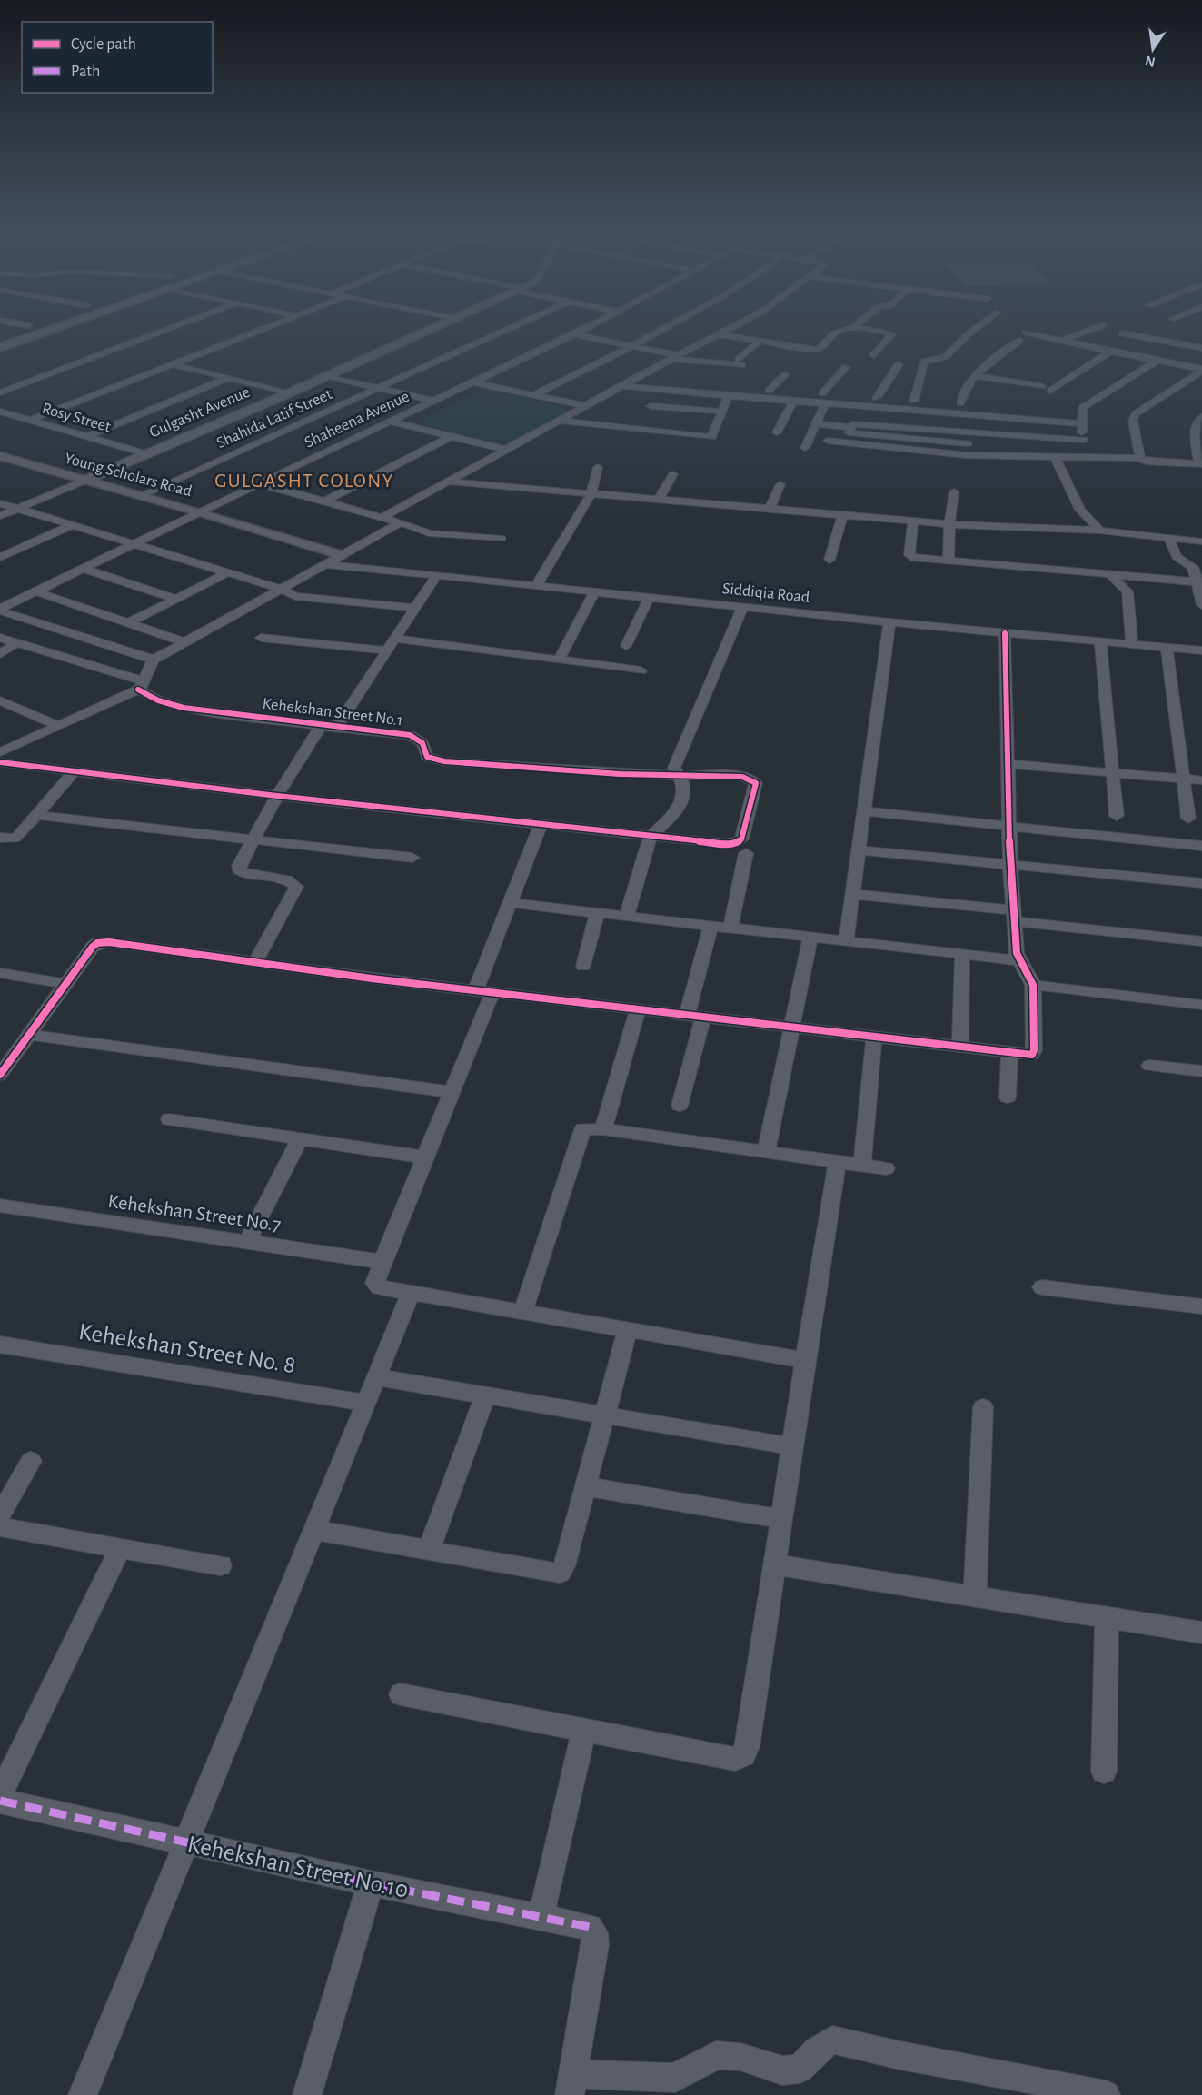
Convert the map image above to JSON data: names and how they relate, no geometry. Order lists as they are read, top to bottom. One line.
{"streets":{"street":["Gulgasht Avenue","Rosy Street","Shahida Latif Street","Shaheena Avenue","Young Scholars Road","Siddiqia Road","Kehekshan Street No.1","Kehekshan Street No.7","Kehekshan Street No. 8","Kehekshan Street No.10"]},"crossings":[["Gulgasht Avenue","Rosy Street"],["Gulgasht Avenue","Young Scholars Road"],["Shahida Latif Street","Young Scholars Road"],["Shaheena Avenue","Young Scholars Road"]],"districts":["GULGASHT COLONY"],"legend":["Cycle path","Path"],"north":"bottom"}
